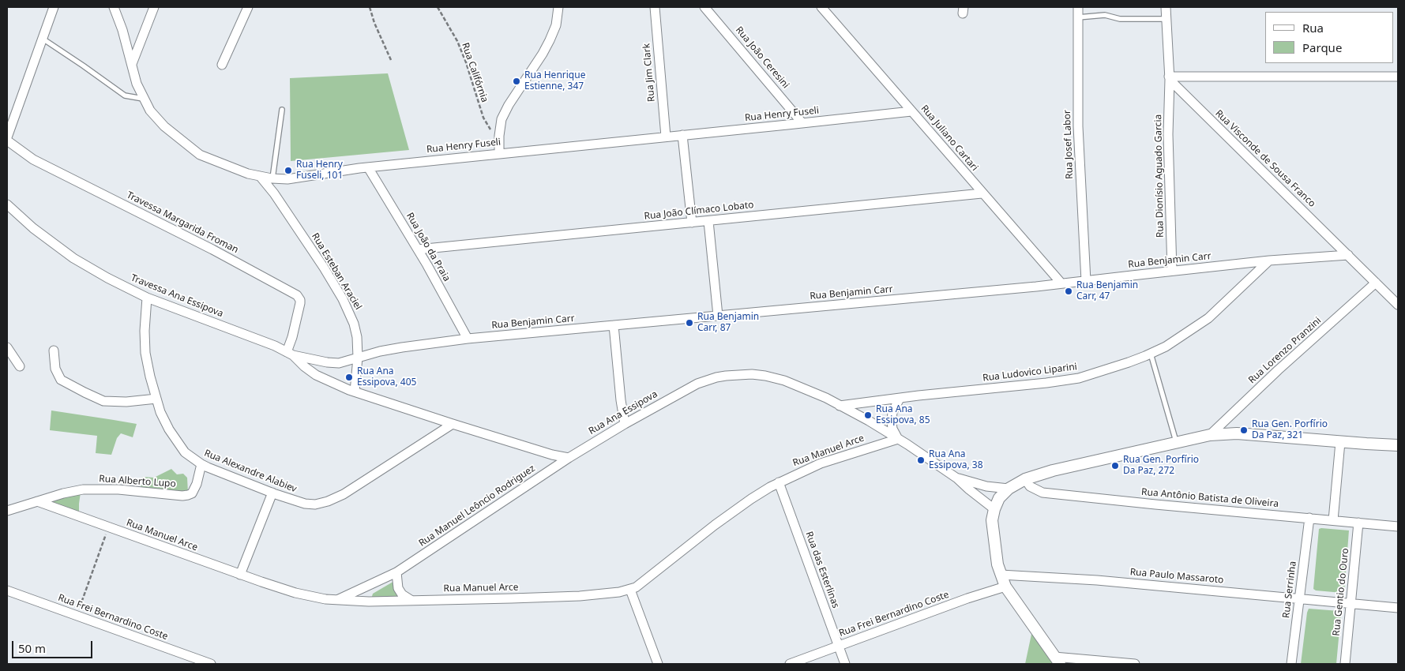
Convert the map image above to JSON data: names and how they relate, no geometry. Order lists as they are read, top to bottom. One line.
{"streets":{"street":["Rua João Ceresini","Rua Jim Clark","Rua Henry Fuseli","Rua Juliano Cartari","Rua Josef Labor","Rua Visconde de Sousa Franco","Rua Dionísio Aguado Garcia","Rua João Clímaco Lobato","Travessa Margarida Froman","Rua João da Praia","Rua Benjamin Carr","Rua Esteban Araciel","Travessa Ana Essipova","Rua Lorenzo Pranzini","Rua Ludovico Liparini","Rua Ana Essipova","Rua Manuel Arce","Rua Alexandre Alabiev","Rua Alberto Lupo","Rua Antônio Batista de Oliveira","Rua Manuel Leôncio Rodriguez","Rua das Esterlinas","Rua Paulo Massaroto","Rua Serrinha","Rua Gentio do Ouro","Rua Frei Bernardino Coste"],"path":["Rua Califórnia"]},"crossings":[["Rua João Ceresini","Rua Henry Fuseli"],["Rua Jim Clark","Rua Henry Fuseli"],["Rua Henry Fuseli","Rua Juliano Cartari"],["Rua Henry Fuseli","Rua João da Praia"],["Rua Henry Fuseli","Rua Esteban Araciel"],["Rua Juliano Cartari","Rua João Clímaco Lobato"],["Rua Juliano Cartari","Rua Benjamin Carr"],["Rua Josef Labor","Rua Benjamin Carr"],["Rua Visconde de Sousa Franco","Rua Dionísio Aguado Garcia"],["Rua Visconde de Sousa Franco","Rua Benjamin Carr"],["Rua Visconde de Sousa Franco","Rua Lorenzo Pranzini"],["Rua Dionísio Aguado Garcia","Rua Benjamin Carr"],["Rua João Clímaco Lobato","Rua João da Praia"],["Travessa Margarida Froman","Travessa Ana Essipova"],["Rua João da Praia","Rua Benjamin Carr"],["Rua Benjamin Carr","Rua Esteban Araciel"],["Rua Benjamin Carr","Travessa Ana Essipova"],["Rua Benjamin Carr","Rua Ludovico Liparini"],["Rua Esteban Araciel","Travessa Ana Essipova"],["Travessa Ana Essipova","Rua Alexandre Alabiev"],["Rua Ludovico Liparini","Rua Ana Essipova"],["Rua Ana Essipova","Rua Manuel Arce"],["Rua Ana Essipova","Rua Manuel Leôncio Rodriguez"],["Rua Manuel Arce","Rua Alberto Lupo"],["Rua Manuel Arce","Rua Manuel Leôncio Rodriguez"],["Rua Manuel Arce","Rua das Esterlinas"],["Rua Alexandre Alabiev","Rua Alberto Lupo"],["Rua Antônio Batista de Oliveira","Rua Serrinha"],["Rua Antônio Batista de Oliveira","Rua Gentio do Ouro"],["Rua das Esterlinas","Rua Frei Bernardino Coste"],["Rua Paulo Massaroto","Rua Serrinha"],["Rua Paulo Massaroto","Rua Gentio do Ouro"]],"places":["Rua Henrique Estienne, 347","Rua Henry Fuseli, 101","Rua Benjamin Carr, 47","Rua Benjamin Carr, 87","Rua Ana Essipova, 405","Rua Ana Essipova, 85","Rua Gen. Porfírio Da Paz, 321","Rua Ana Essipova, 38","Rua Gen. Porfírio Da Paz, 272"],"legend":["Rua","Parque"],"scale_bar":"50 m"}
